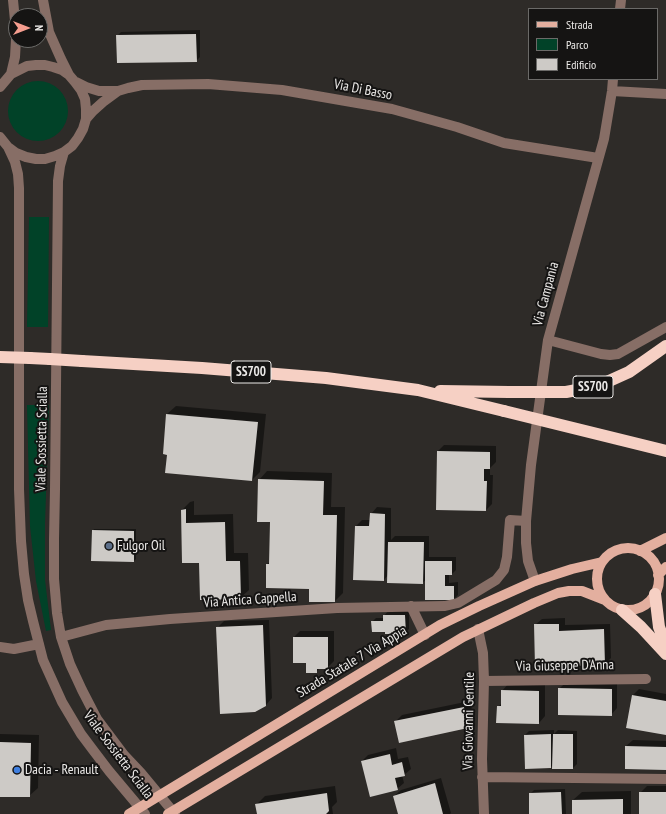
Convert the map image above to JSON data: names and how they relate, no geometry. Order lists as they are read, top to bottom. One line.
{"streets":{"highway":["SS700"],"main road":["Strada Statale 7 Via Appia"],"street":["Via Di Basso","Via Campania","Viale Sossietta Scialla","Via Antica Cappella","Via Giuseppe D'Anna","Via Giovanni Gentile"]},"crossings":[["Via Di Basso","Via Campania"],["Via Di Basso","Viale Sossietta Scialla"],["Via Campania","Strada Statale 7 Via Appia"],["Viale Sossietta Scialla","Via Antica Cappella"],["Viale Sossietta Scialla","Strada Statale 7 Via Appia"],["Via Giuseppe D'Anna","Via Giovanni Gentile"]],"places":["Fulgor Oil","Dacia - Renault"],"legend":["Strada","Parco","Edificio"],"north":"right"}
